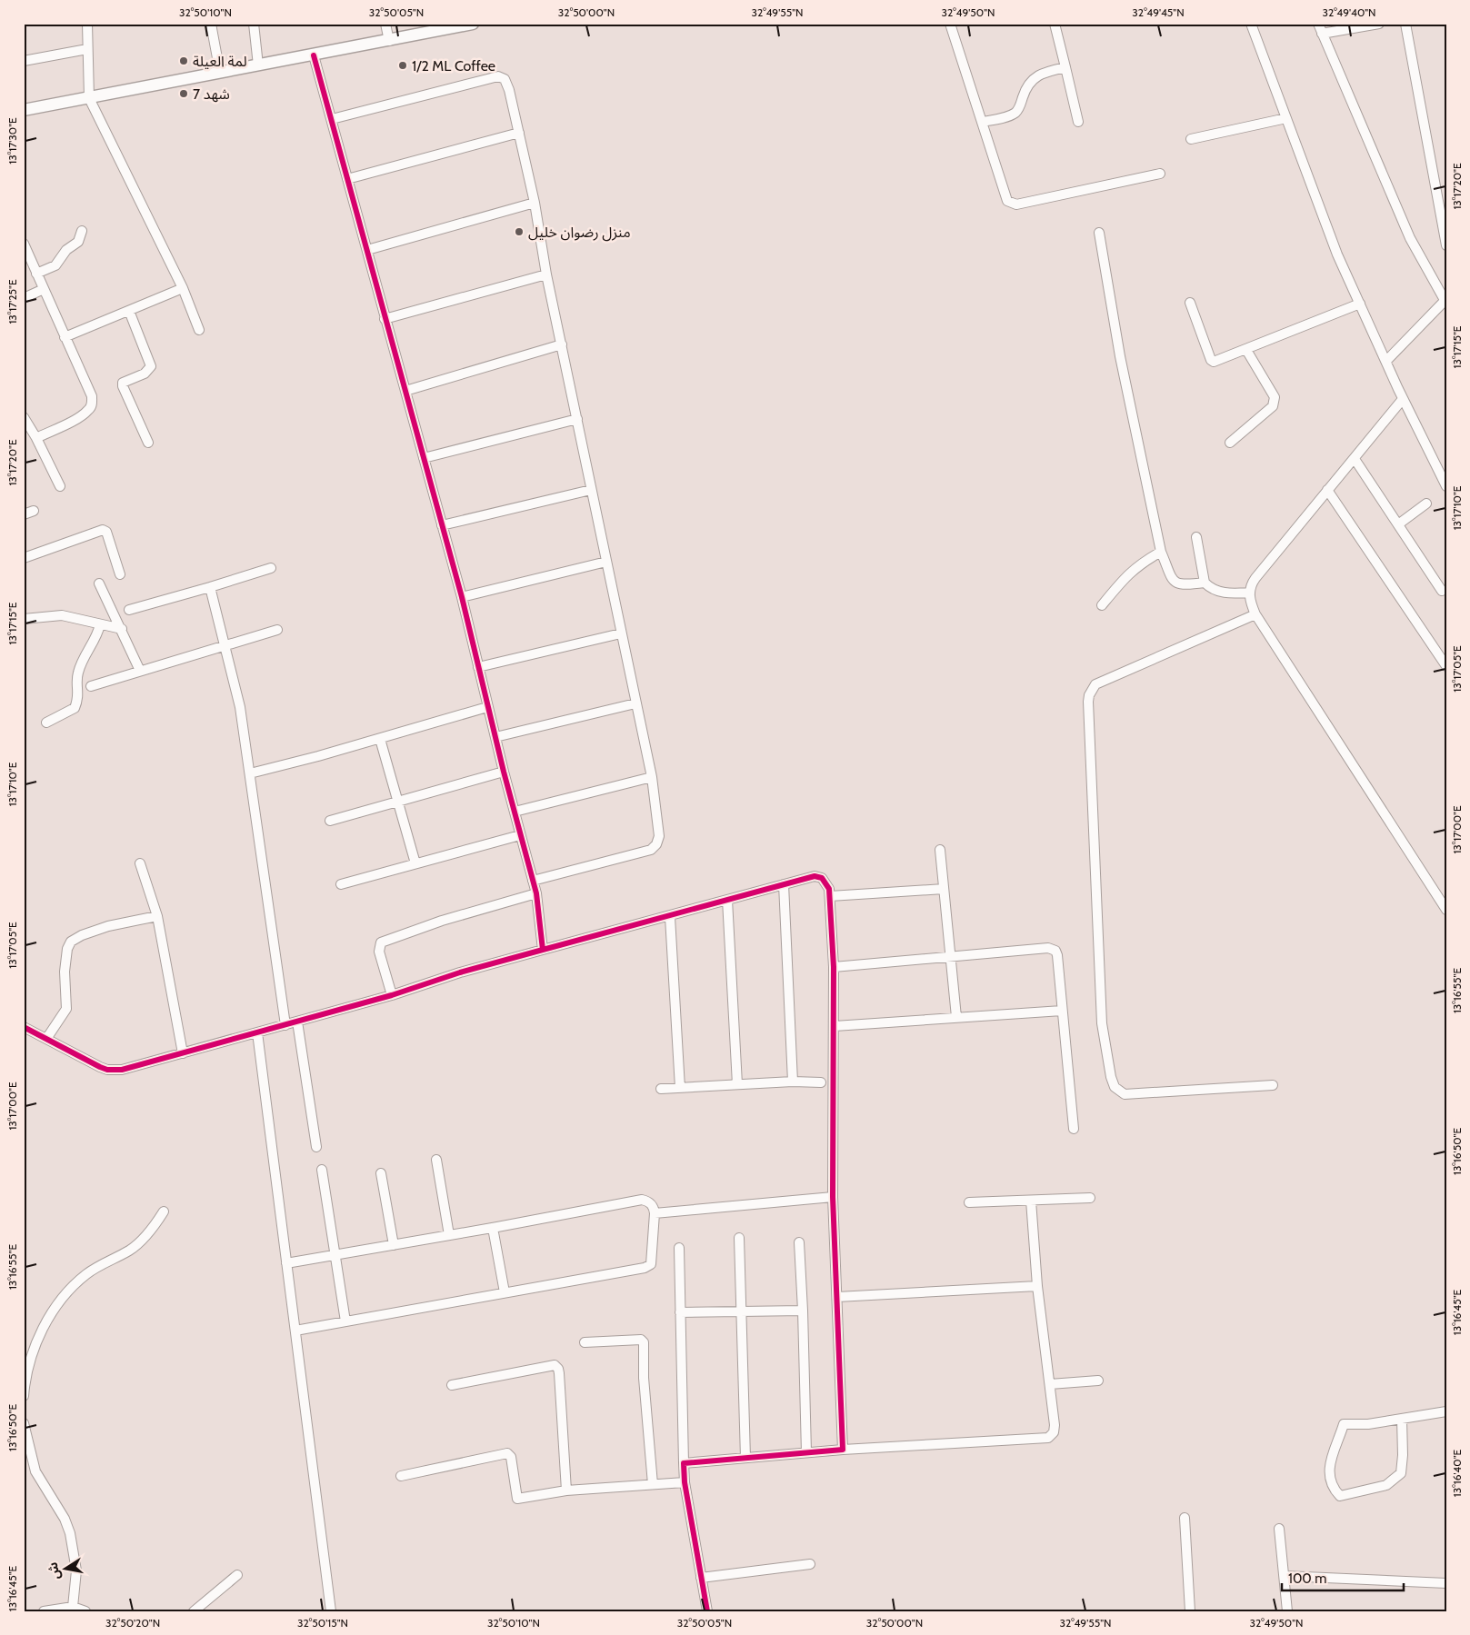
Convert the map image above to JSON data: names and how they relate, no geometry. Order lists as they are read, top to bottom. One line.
{"places":["لمة العيلة","1/2 ML Coffee","شهد 7","منزل رضوان خليل"],"scale_bar":"100 m","north":"left","coordinates":["32°50'10\"N","32°50'05\"N","32°50'00\"N","32°49'55\"N","32°49'50\"N","32°49'45\"N","32°49'40\"N","13°17'30\"E","13°17'20\"E","13°17'25\"E","13°17'15\"E","13°17'10\"E","13°17'05\"E","13°17'00\"E","13°16'55\"E","13°16'50\"E","13°16'45\"E","13°16'40\"E","32°50'20\"N","32°50'15\"N"]}
